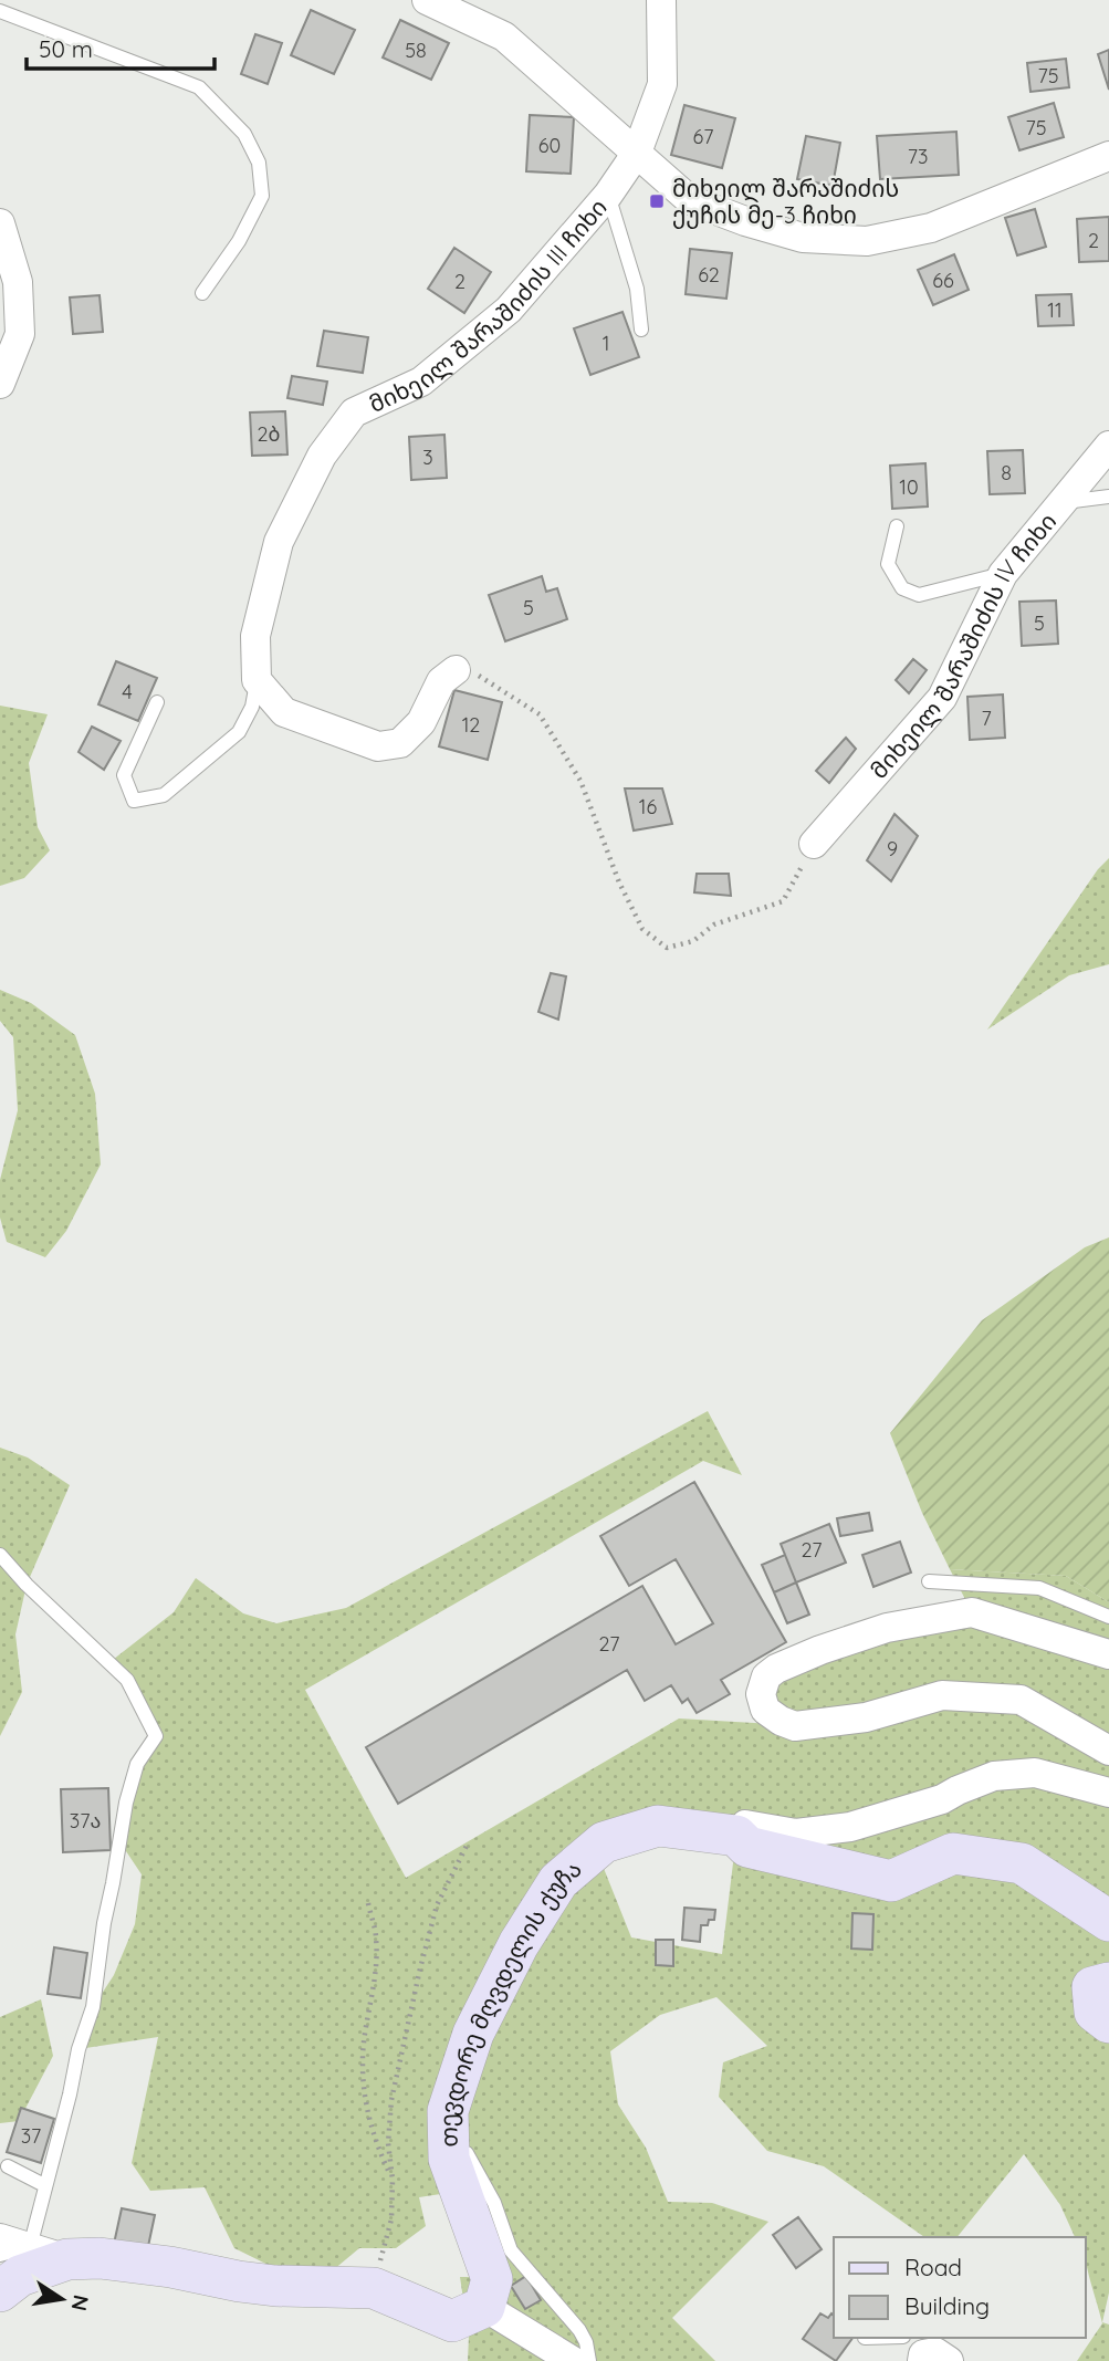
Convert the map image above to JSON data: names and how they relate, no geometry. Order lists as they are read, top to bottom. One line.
{"streets":{"street":["მიხეილ შარაშიძის III ჩიხი","მიხეილ შარაშიძის IV ჩიხი","თევდორე მღვდელის ქუჩა"]},"places":{"transit":["მიხეილ შარაშიძის ქუჩის მე-3 ჩიხი"]},"house_numbers":["58","75","75","67","60","73","2","62","66","2","11","1","2ბ","3","8","10","5","5","4","7","12","16","9","27","27","37ა","37"],"legend":["Road","Building"],"scale_bar":"50 m","north":"right"}
